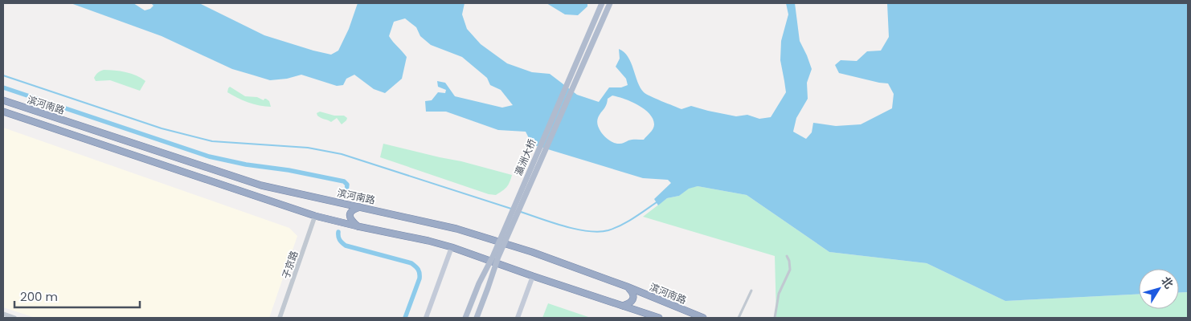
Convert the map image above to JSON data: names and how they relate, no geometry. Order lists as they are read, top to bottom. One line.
{"streets":{"highway":["滨河南路"],"main road":["瀛洲大桥"],"street":["子京路"]},"crossings":[["滨河南路","子京路"]],"scale_bar":"200 m","north":"top right"}
